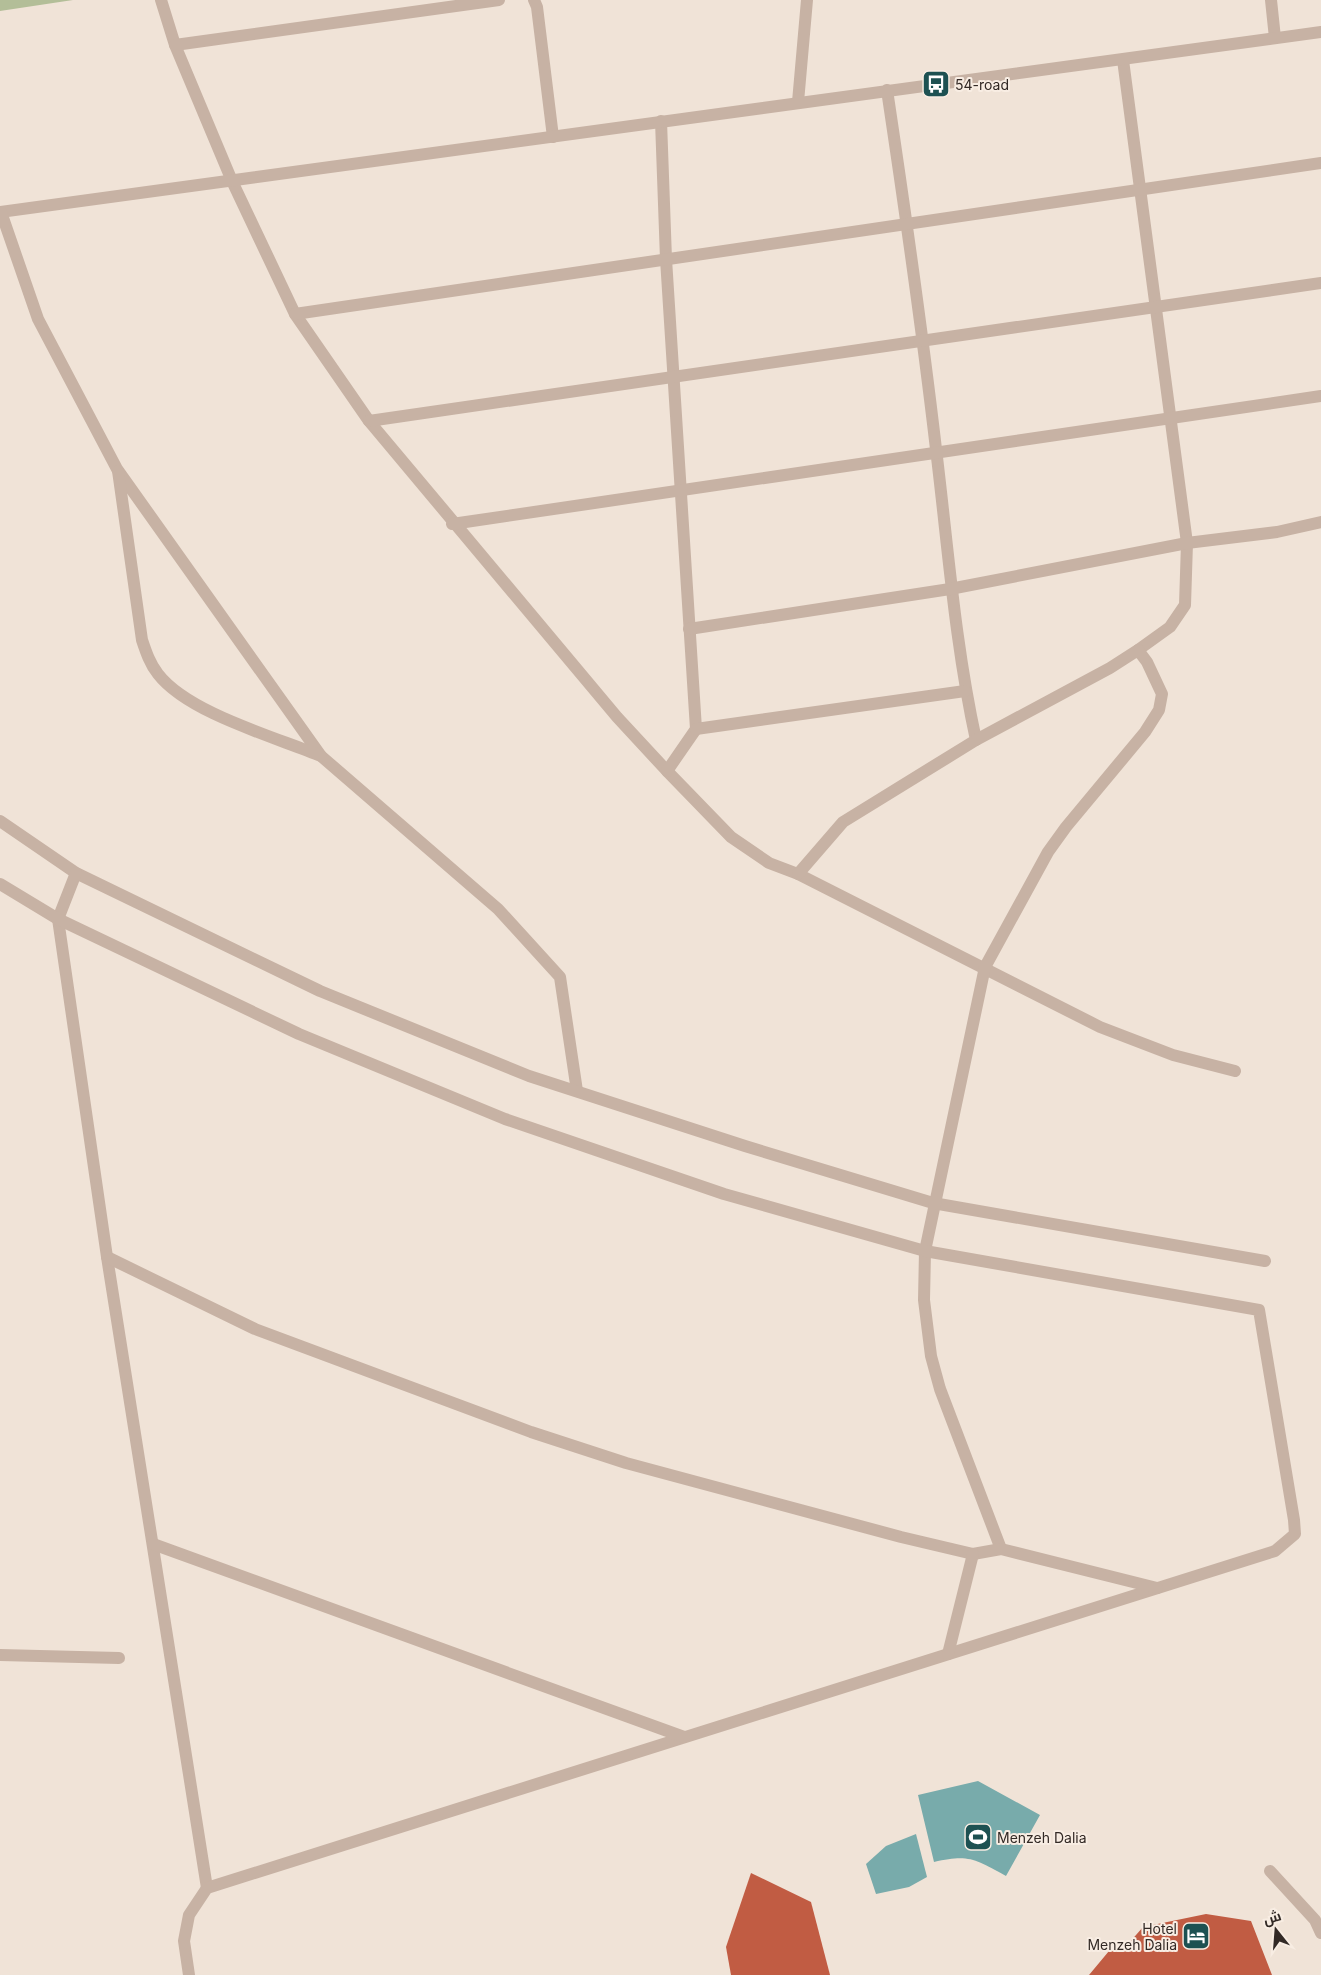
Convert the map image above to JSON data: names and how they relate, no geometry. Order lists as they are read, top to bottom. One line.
{"places":{"bus stop":["54-road"],"sports":["Menzeh Dalia"],"hotel":["Hotel Menzeh Dalia"]},"north":"top"}
